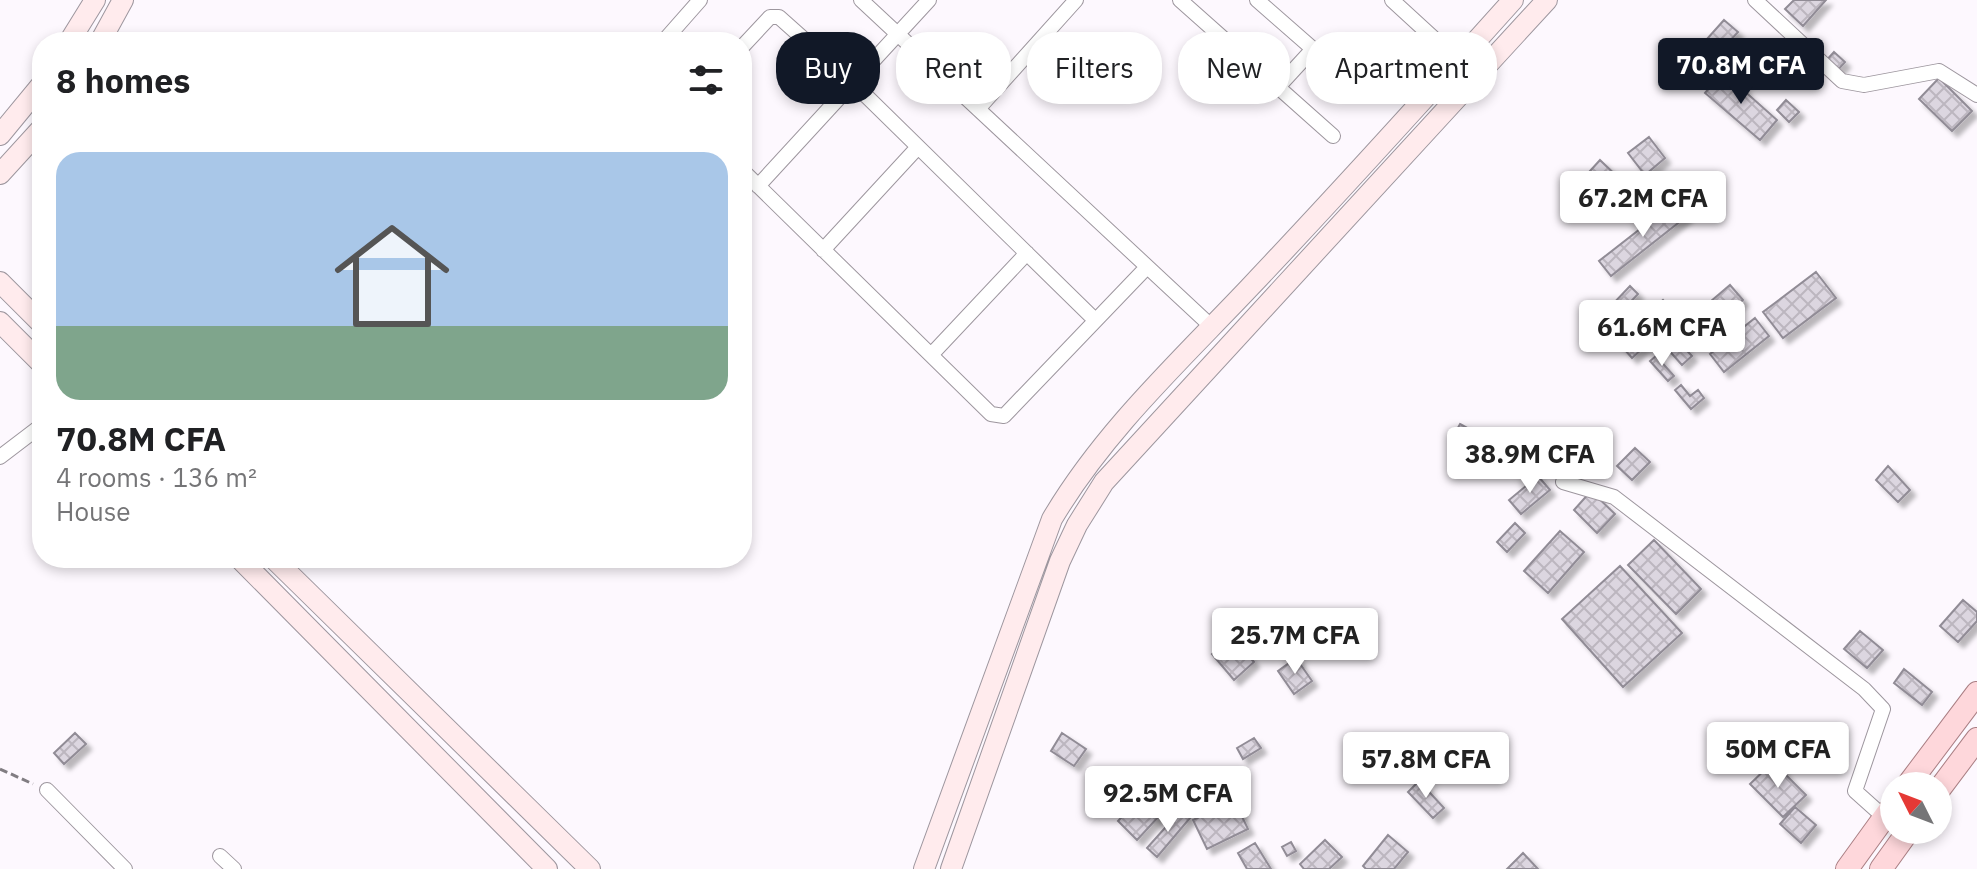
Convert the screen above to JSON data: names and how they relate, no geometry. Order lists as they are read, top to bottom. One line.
{"north":"top left","page":{"chip":["Buy","Rent","Filters","New","Apartment"],"heading":"8 homes","price":["70.8M CFA","67.2M CFA","61.6M CFA","38.9M CFA","25.7M CFA","50M CFA","57.8M CFA","92.5M CFA"],"list":[{"name":"70.8M CFA","note":"4 rooms · 136 m² · House"}]}}
